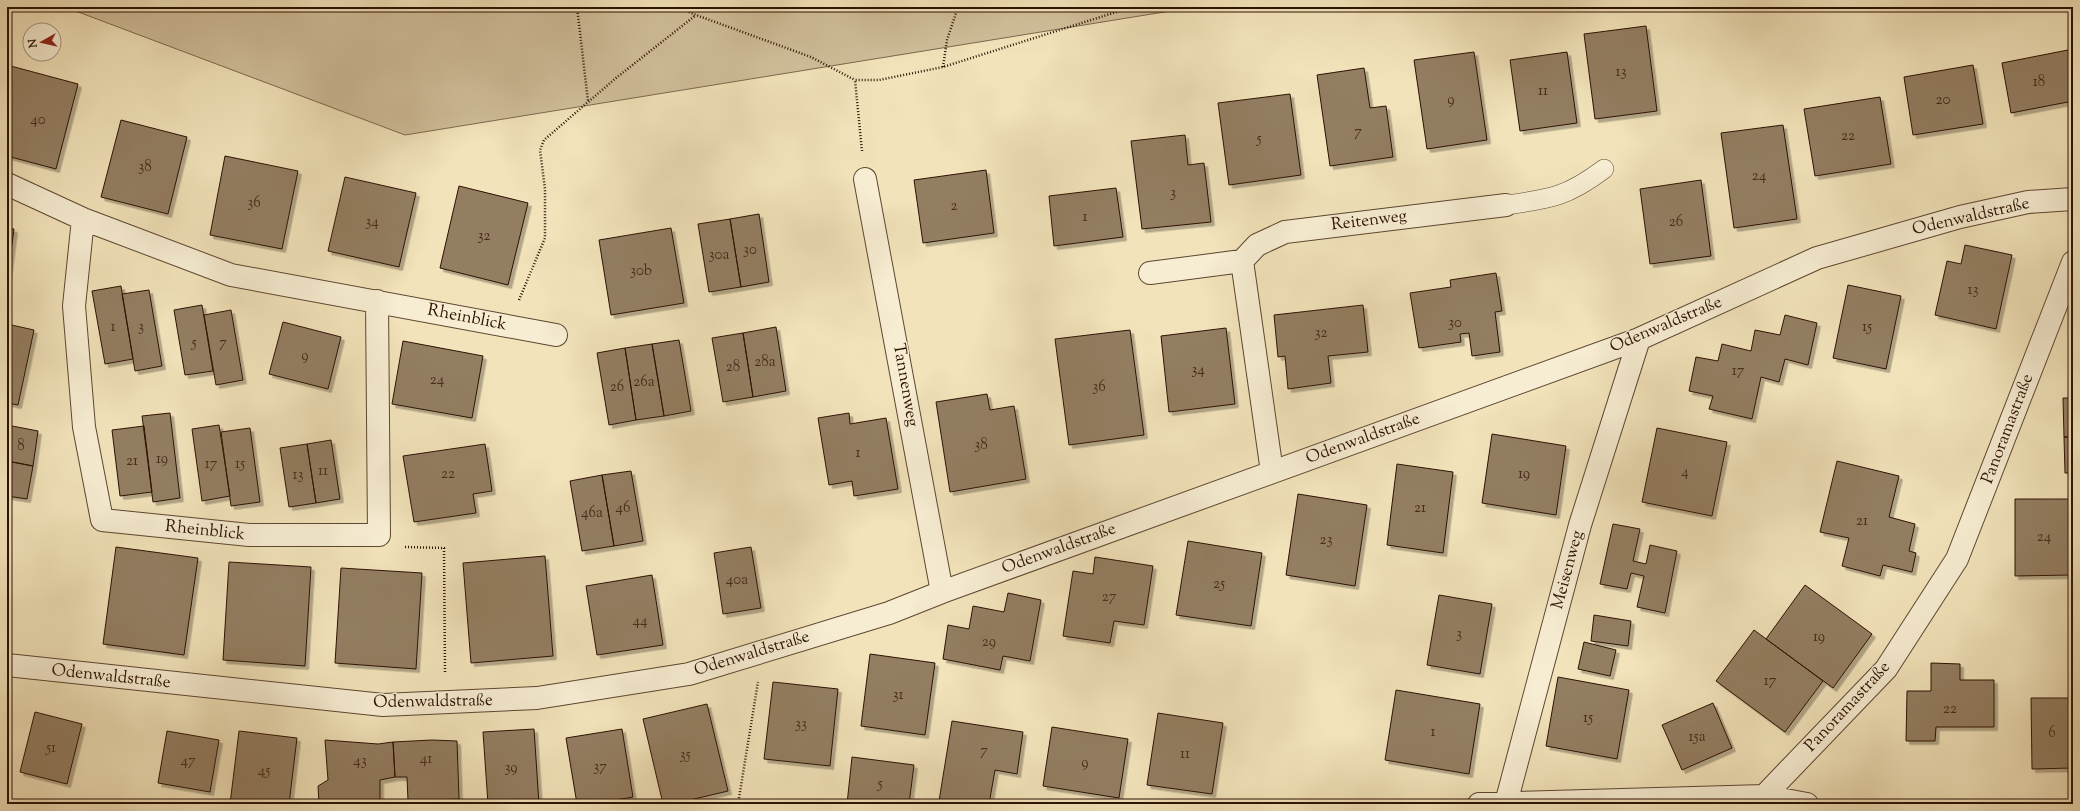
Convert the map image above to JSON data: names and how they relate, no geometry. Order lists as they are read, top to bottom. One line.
{"streets":{"street":["Odenwaldstraße","Reitenweg","Rheinblick","Tannenweg","Panoramastraße","Meisenweg"]},"crossings":[["Odenwaldstraße","Tannenweg"],["Odenwaldstraße","Meisenweg"]],"house_numbers":["13","18","11","9","20","40","7","22","5","38","24","3","36","2","1","34","26","32","30","30a","30b","13","30","1","3","15","32","5","7","9","28a","28","34","17","24","26a","26","36","38","8","1","19","21","17","15","11","4","22","19","13","46","21","46a","21","24","23","40a","25","27","44","3","19","29","17","31","22","15","33","1","6","15a","51","7","11","35","41","47","43","9","37","39","45","5"],"north":"left"}
